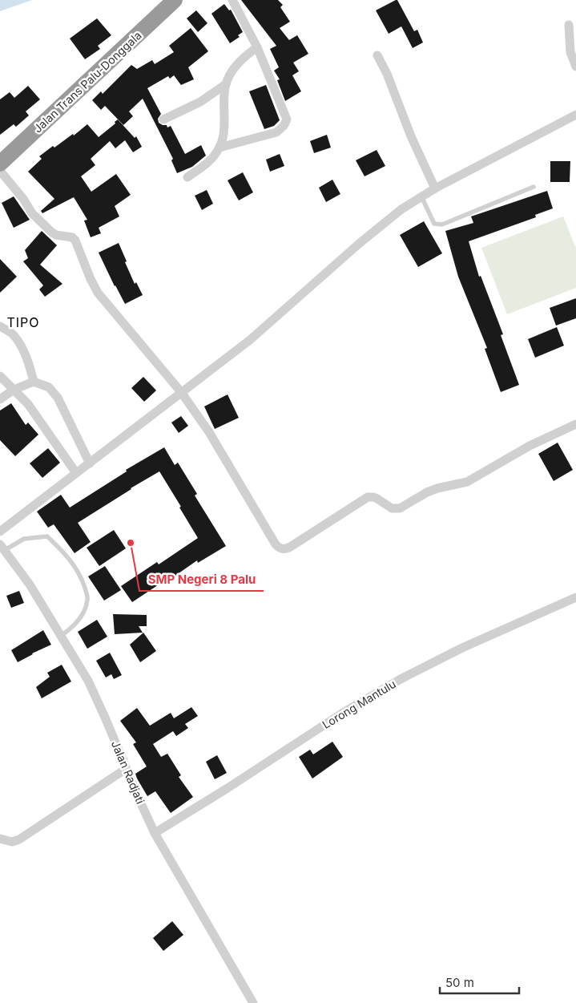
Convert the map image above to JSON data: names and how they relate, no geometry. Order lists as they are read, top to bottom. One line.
{"streets":{"highway":["Jalan Trans Palu-Donggala"],"street":["Lorong Mantulu","Jalan Radjati"]},"crossings":[["Lorong Mantulu","Jalan Radjati"]],"districts":["TIPO"],"places":["SMP Negeri 8 Palu"],"scale_bar":"50 m"}
